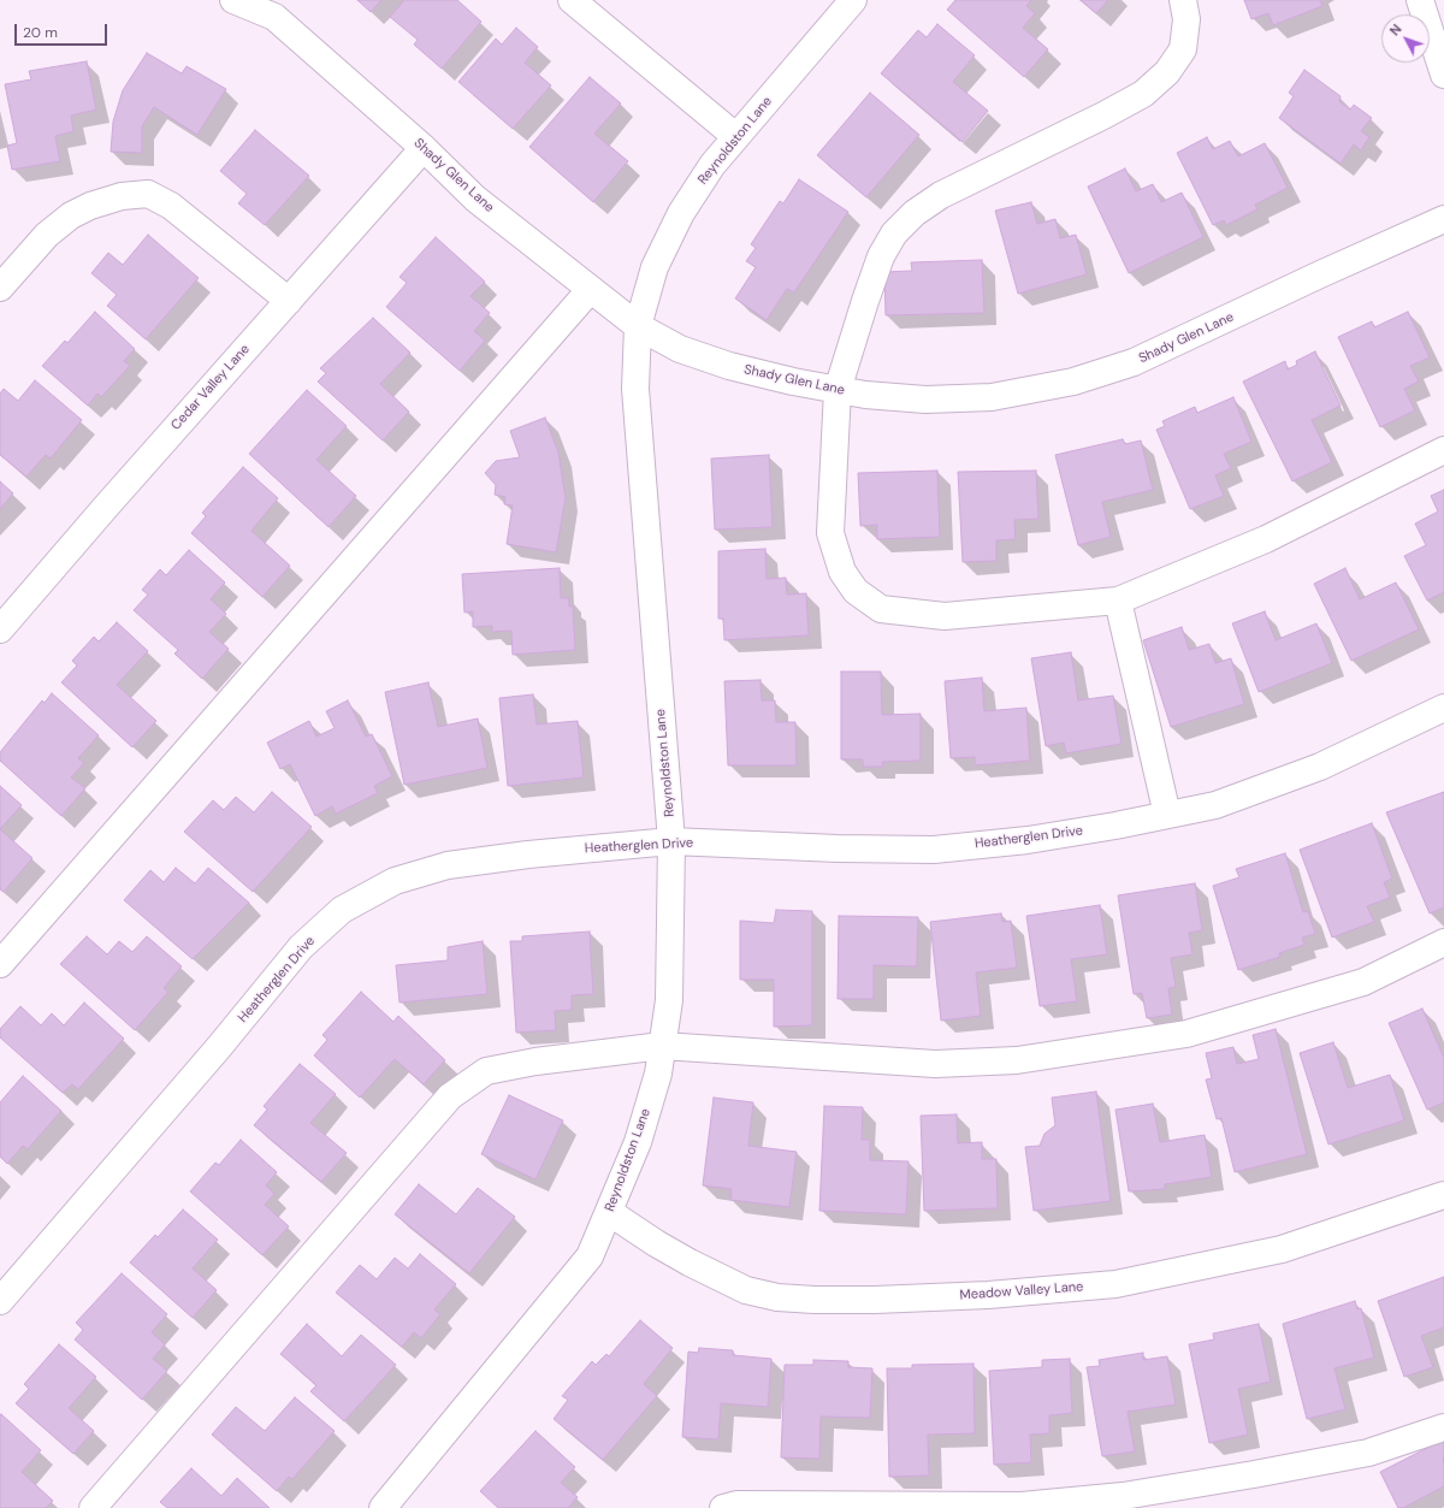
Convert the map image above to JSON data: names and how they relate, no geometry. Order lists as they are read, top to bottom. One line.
{"streets":{"street":["Reynoldston Lane","Shady Glen Lane","Cedar Valley Lane","Heatherglen Drive","Meadow Valley Lane"]},"crossings":[["Reynoldston Lane","Shady Glen Lane"],["Reynoldston Lane","Heatherglen Drive"],["Reynoldston Lane","Meadow Valley Lane"],["Shady Glen Lane","Cedar Valley Lane"]],"scale_bar":"20 m","north":"top left"}
